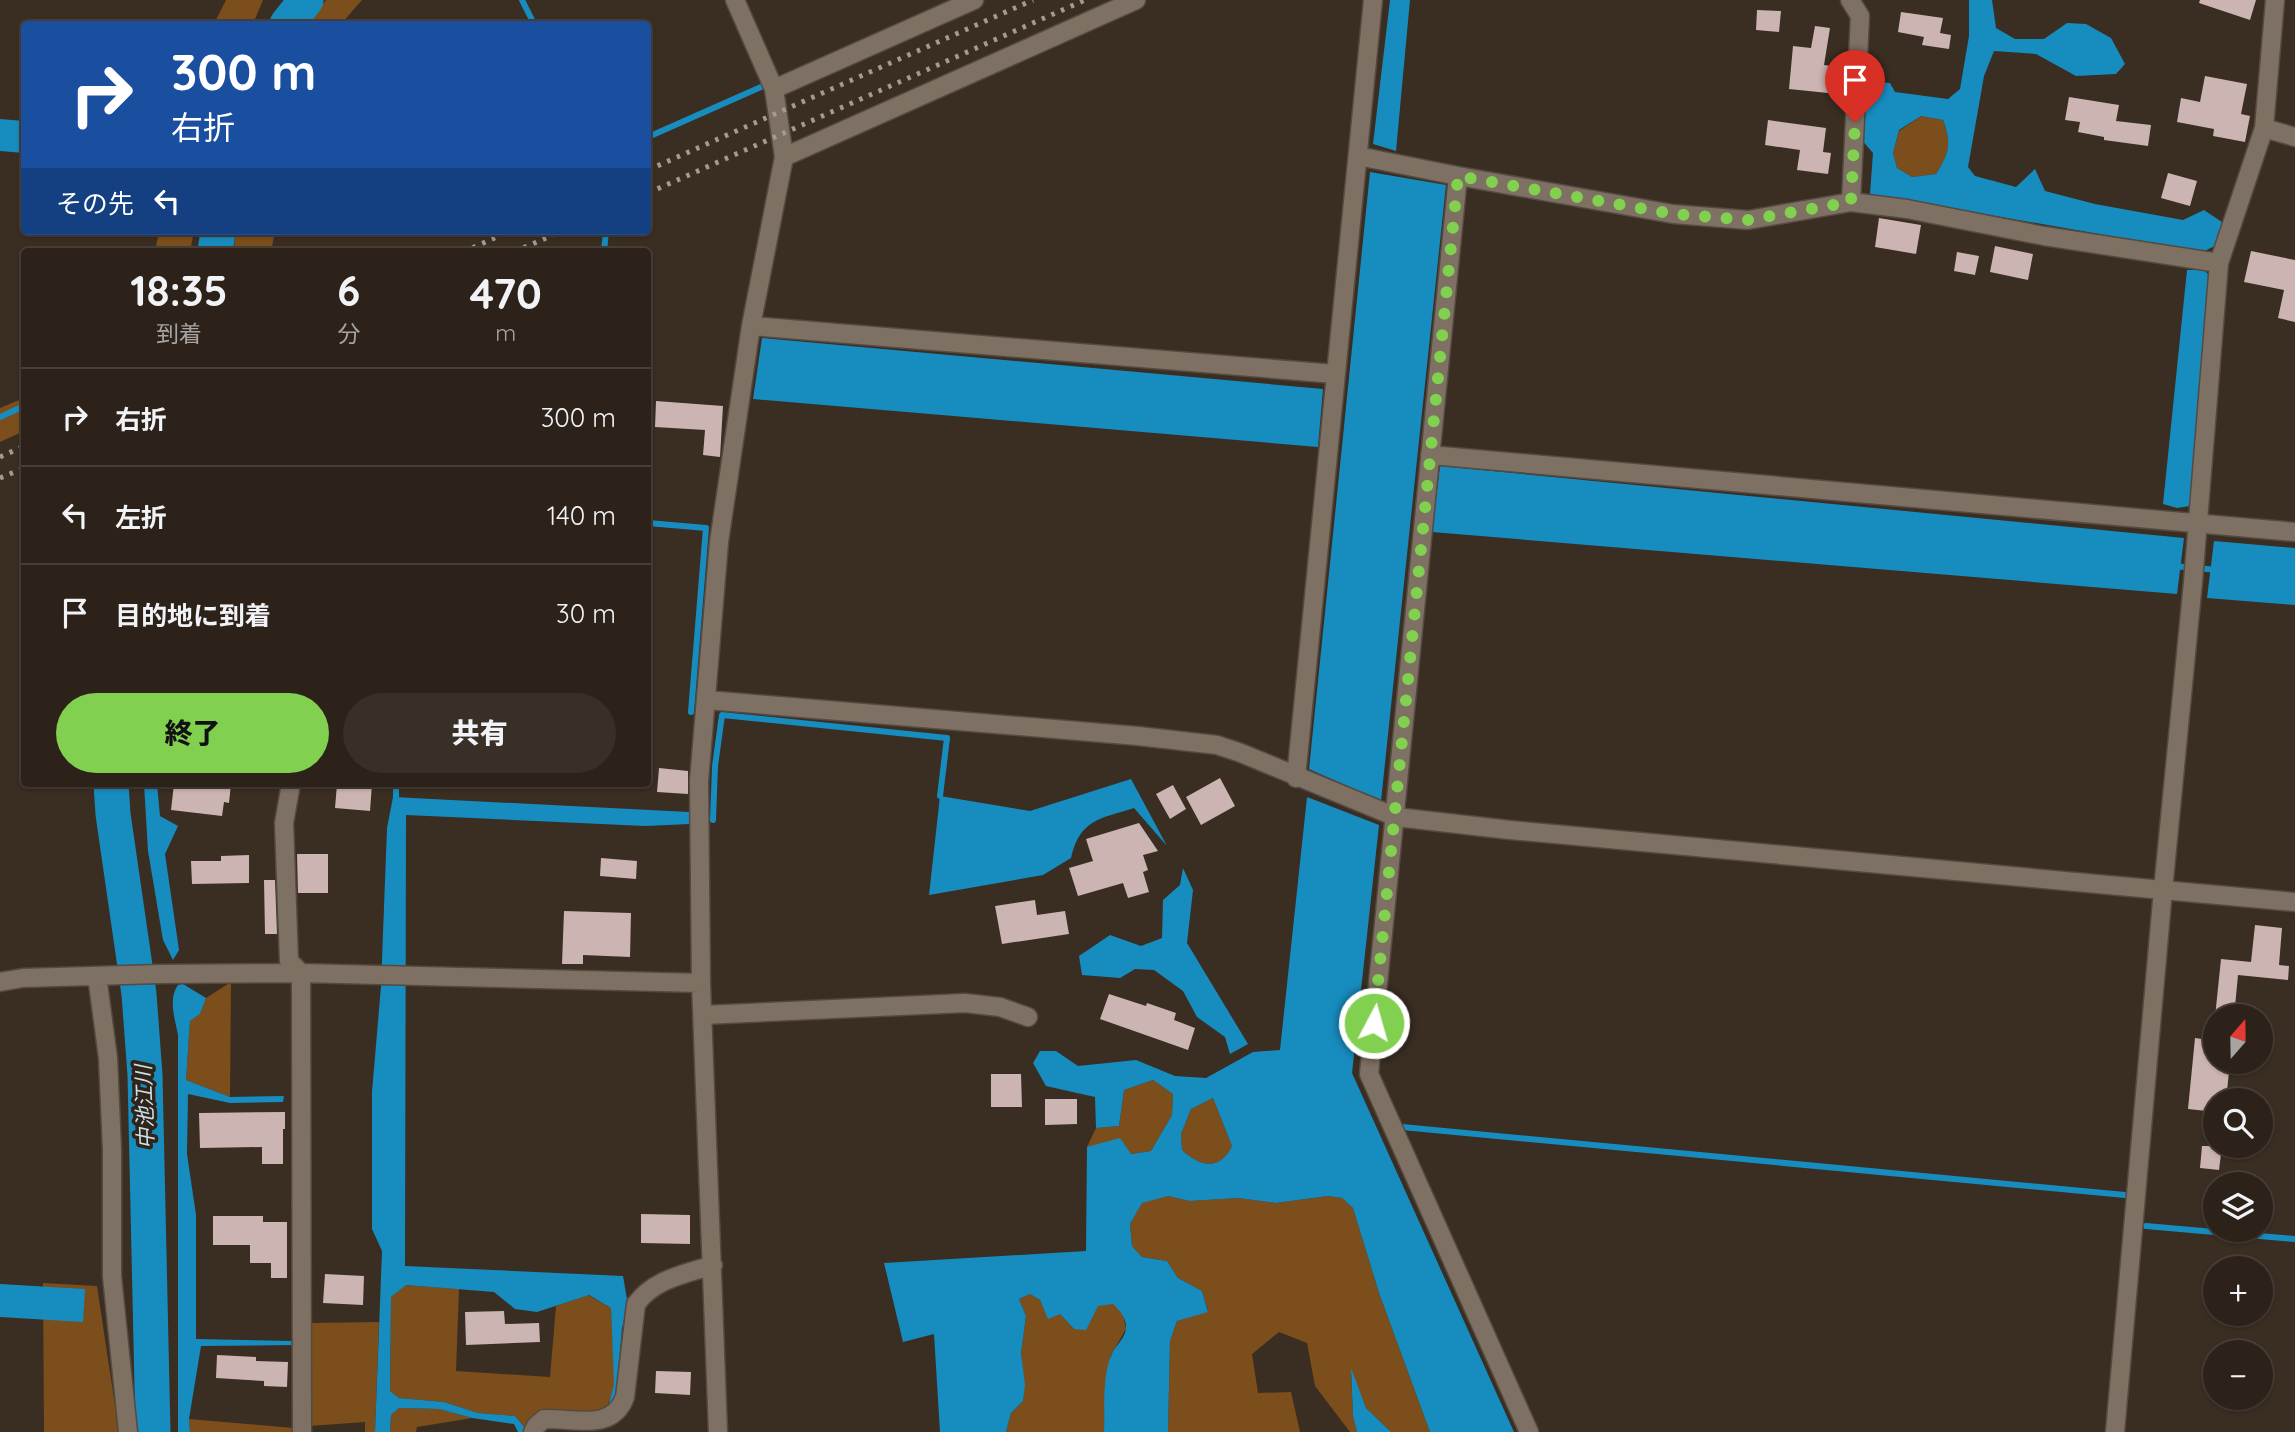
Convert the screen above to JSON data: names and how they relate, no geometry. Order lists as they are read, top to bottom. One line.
{"water":["中池江川"],"north":"top","page":{"turn":["300 m","右折"],"then":"その先","eta":["18:35","到着","6","分","470","m"],"list":[{"name":"右折","value":"300 m"},{"name":"左折","value":"140 m"},{"name":"目的地に到着","value":"30 m"}],"buttons":["終了","共有"],"map_buttons":["+","−"]}}
